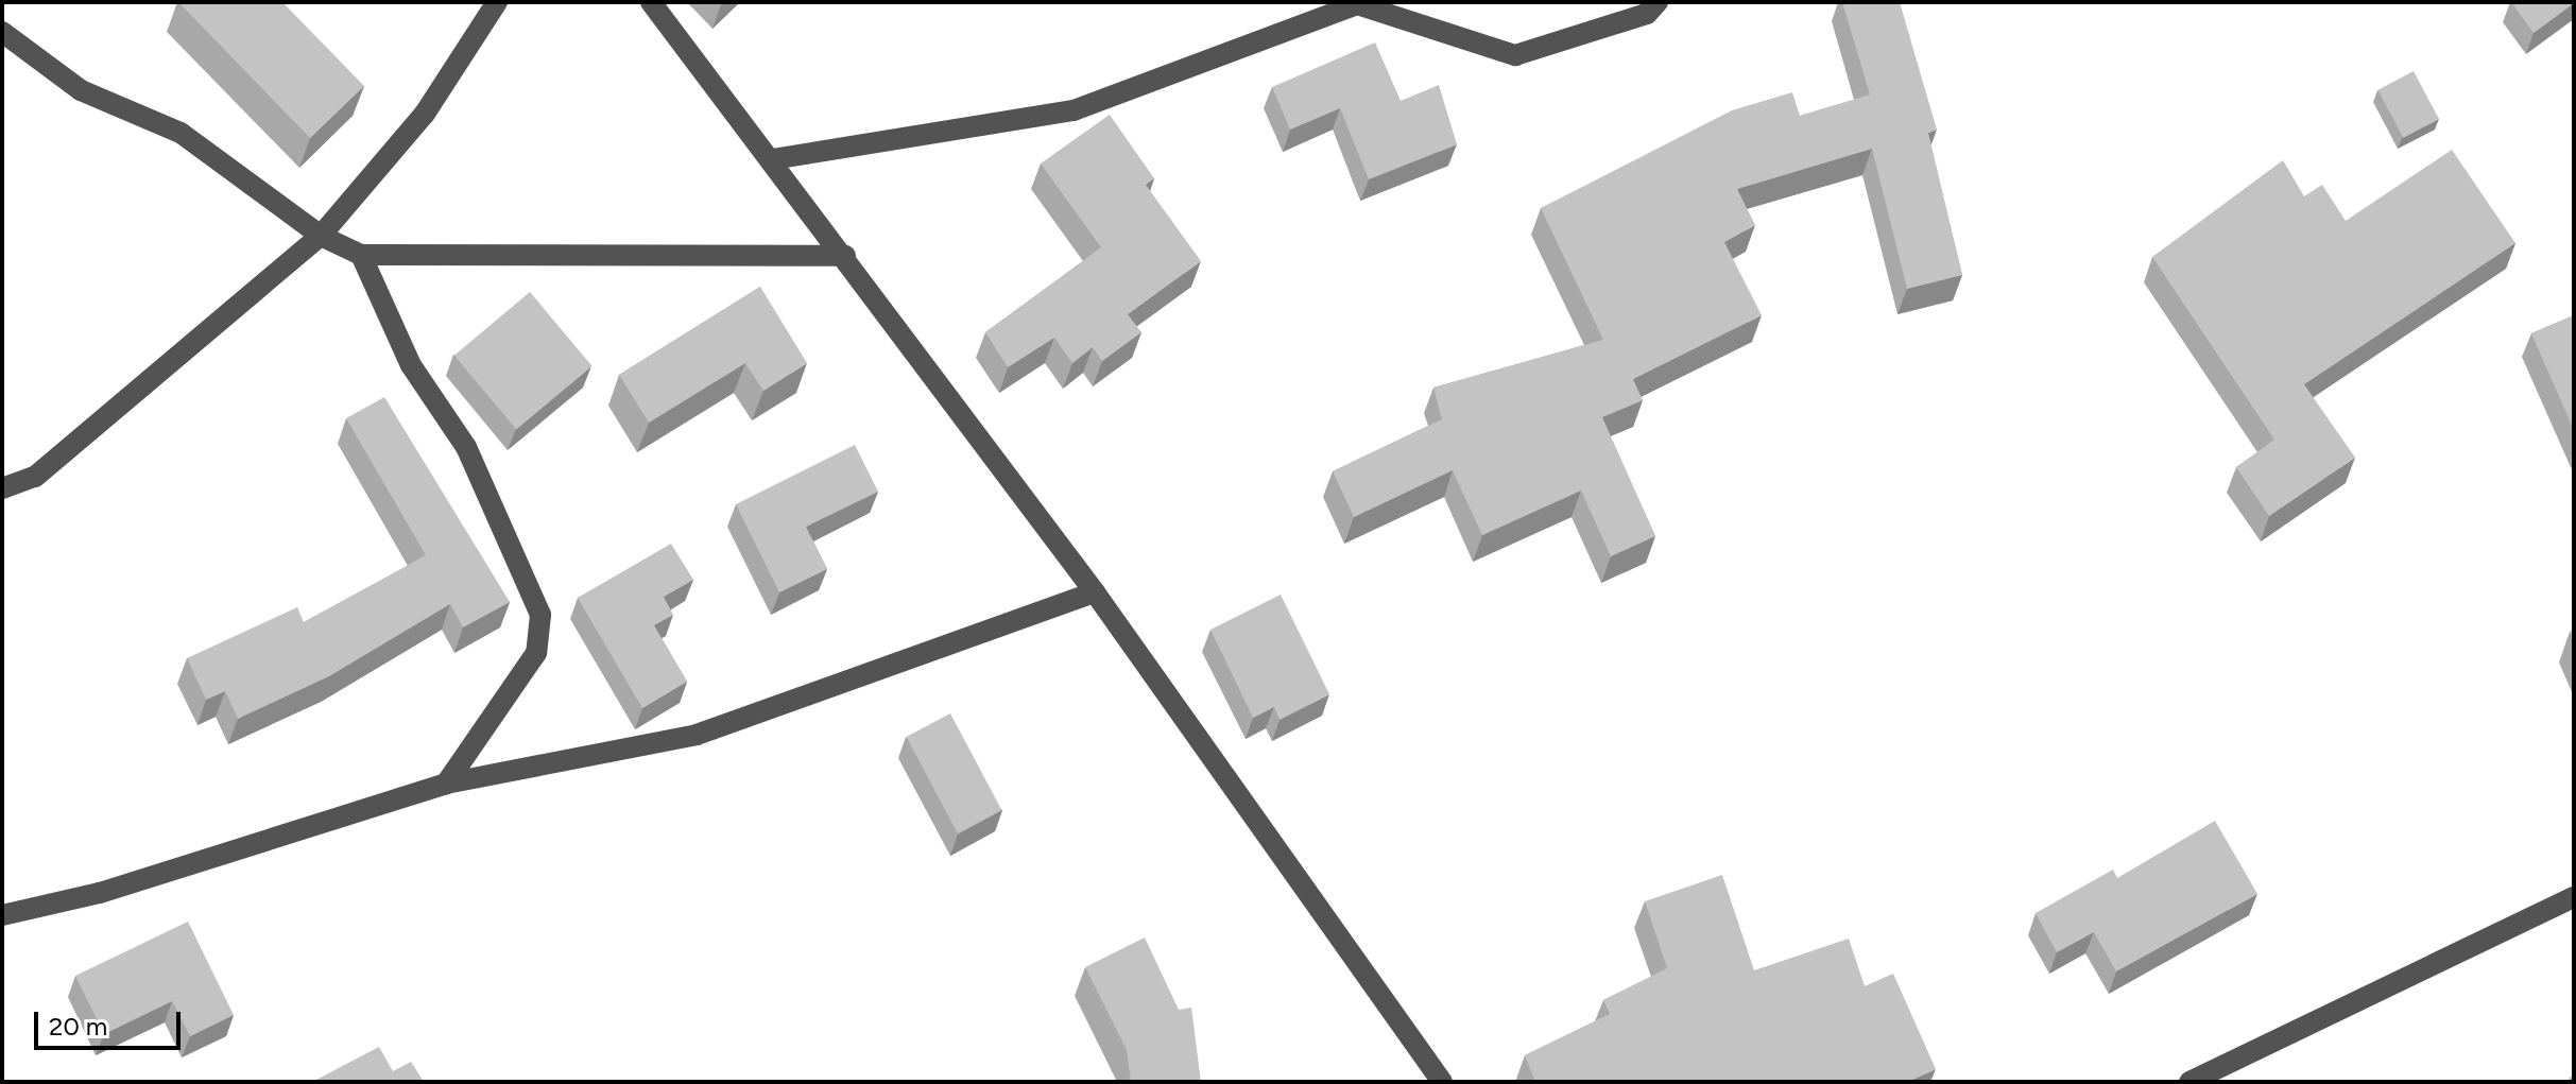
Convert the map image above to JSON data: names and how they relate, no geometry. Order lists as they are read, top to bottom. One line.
{"scale_bar":"20 m"}
